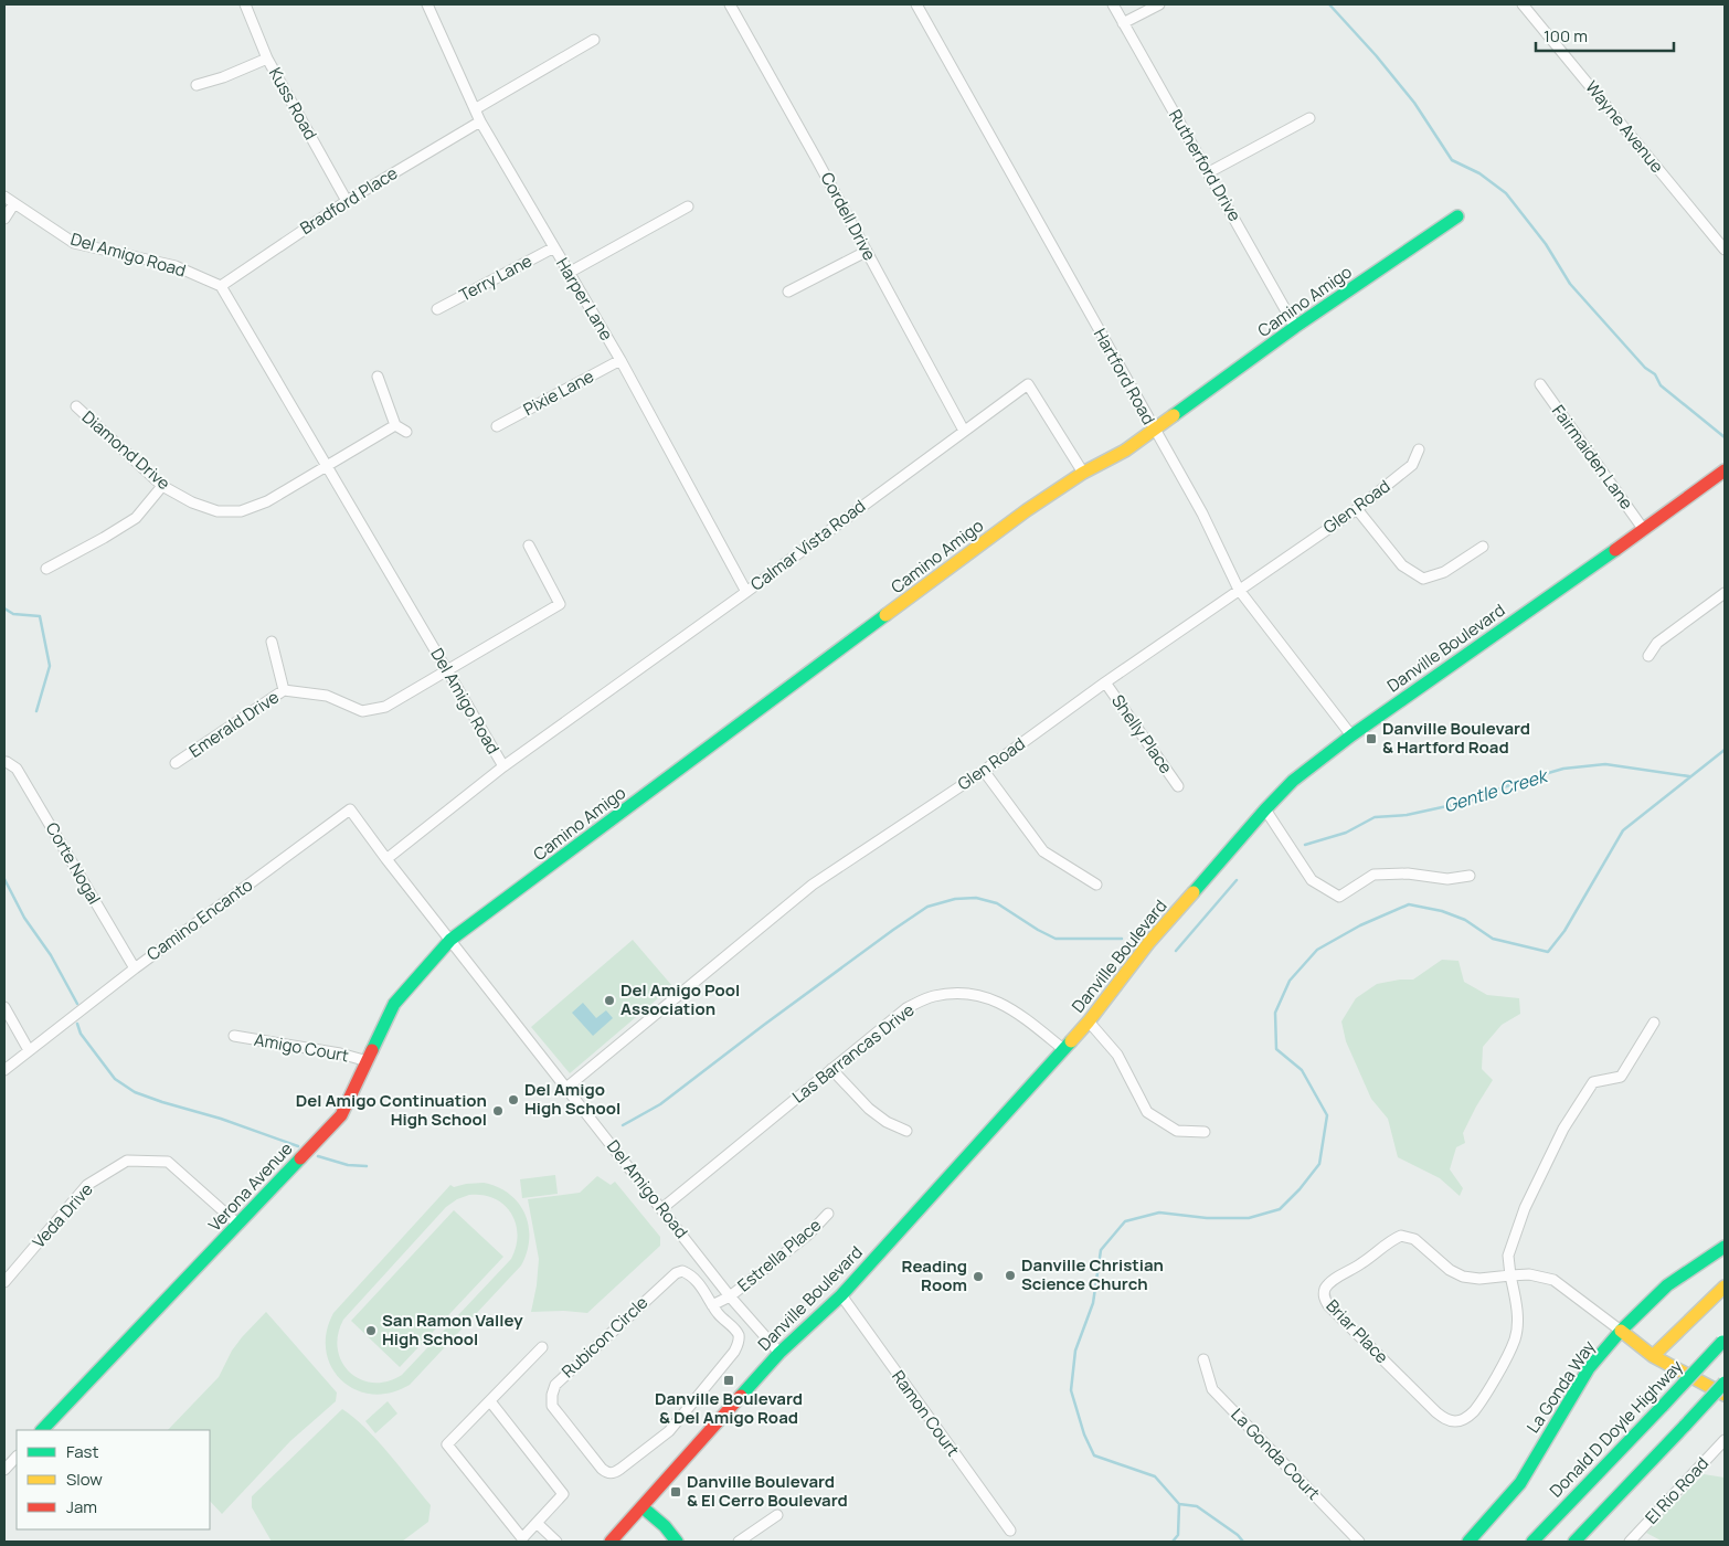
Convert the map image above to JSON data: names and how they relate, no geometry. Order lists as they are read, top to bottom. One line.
{"streets":{"main road":["Camino Amigo","Danville Boulevard","Verona Avenue","La Gonda Way","Donald D Doyle Highway"],"street":["Kuss Road","Wayne Avenue","Rutherford Drive","Bradford Place","Cordell Drive","Del Amigo Road","Terry Lane","Harper Lane","Hartford Road","Pixie Lane","Diamond Drive","Fairmaiden Lane","Glen Road","Calmar Vista Road","Emerald Drive","Shelly Place","Corte Nogal","Camino Encanto","Amigo Court","Las Barrancas Drive","Veda Drive","Estrella Place","Briar Place","Rubicon Circle","Ramon Court","La Gonda Court","El Rio Road"]},"crossings":[["Kuss Road","Bradford Place"],["Rutherford Drive","Camino Amigo"],["Bradford Place","Del Amigo Road"],["Bradford Place","Harper Lane"],["Cordell Drive","Calmar Vista Road"],["Del Amigo Road","Camino Amigo"],["Del Amigo Road","Diamond Drive"],["Del Amigo Road","Glen Road"],["Del Amigo Road","Calmar Vista Road"],["Del Amigo Road","Danville Boulevard"],["Del Amigo Road","Emerald Drive"],["Del Amigo Road","Camino Encanto"],["Del Amigo Road","Las Barrancas Drive"],["Del Amigo Road","Verona Avenue"],["Del Amigo Road","Estrella Place"],["Terry Lane","Harper Lane"],["Harper Lane","Pixie Lane"],["Harper Lane","Calmar Vista Road"],["Camino Amigo","Hartford Road"],["Camino Amigo","Calmar Vista Road"],["Camino Amigo","Verona Avenue"],["Hartford Road","Glen Road"],["Hartford Road","Danville Boulevard"],["Fairmaiden Lane","Danville Boulevard"],["Glen Road","Shelly Place"],["Danville Boulevard","Las Barrancas Drive"],["Danville Boulevard","Ramon Court"],["Corte Nogal","Camino Encanto"],["Amigo Court","Verona Avenue"],["Verona Avenue","Veda Drive"]],"water":["Gentle Creek"],"places":{"transit":["Danville Boulevard & Hartford Road","Danville Boulevard & Del Amigo Road","Danville Boulevard & El Cerro Boulevard"],"other":["Del Amigo Pool Association","Del Amigo High School","Del Amigo Continuation High School","Danville Christian Science Church","Reading Room","San Ramon Valley High School"]},"legend":["Fast","Slow","Jam"],"scale_bar":"100 m"}
